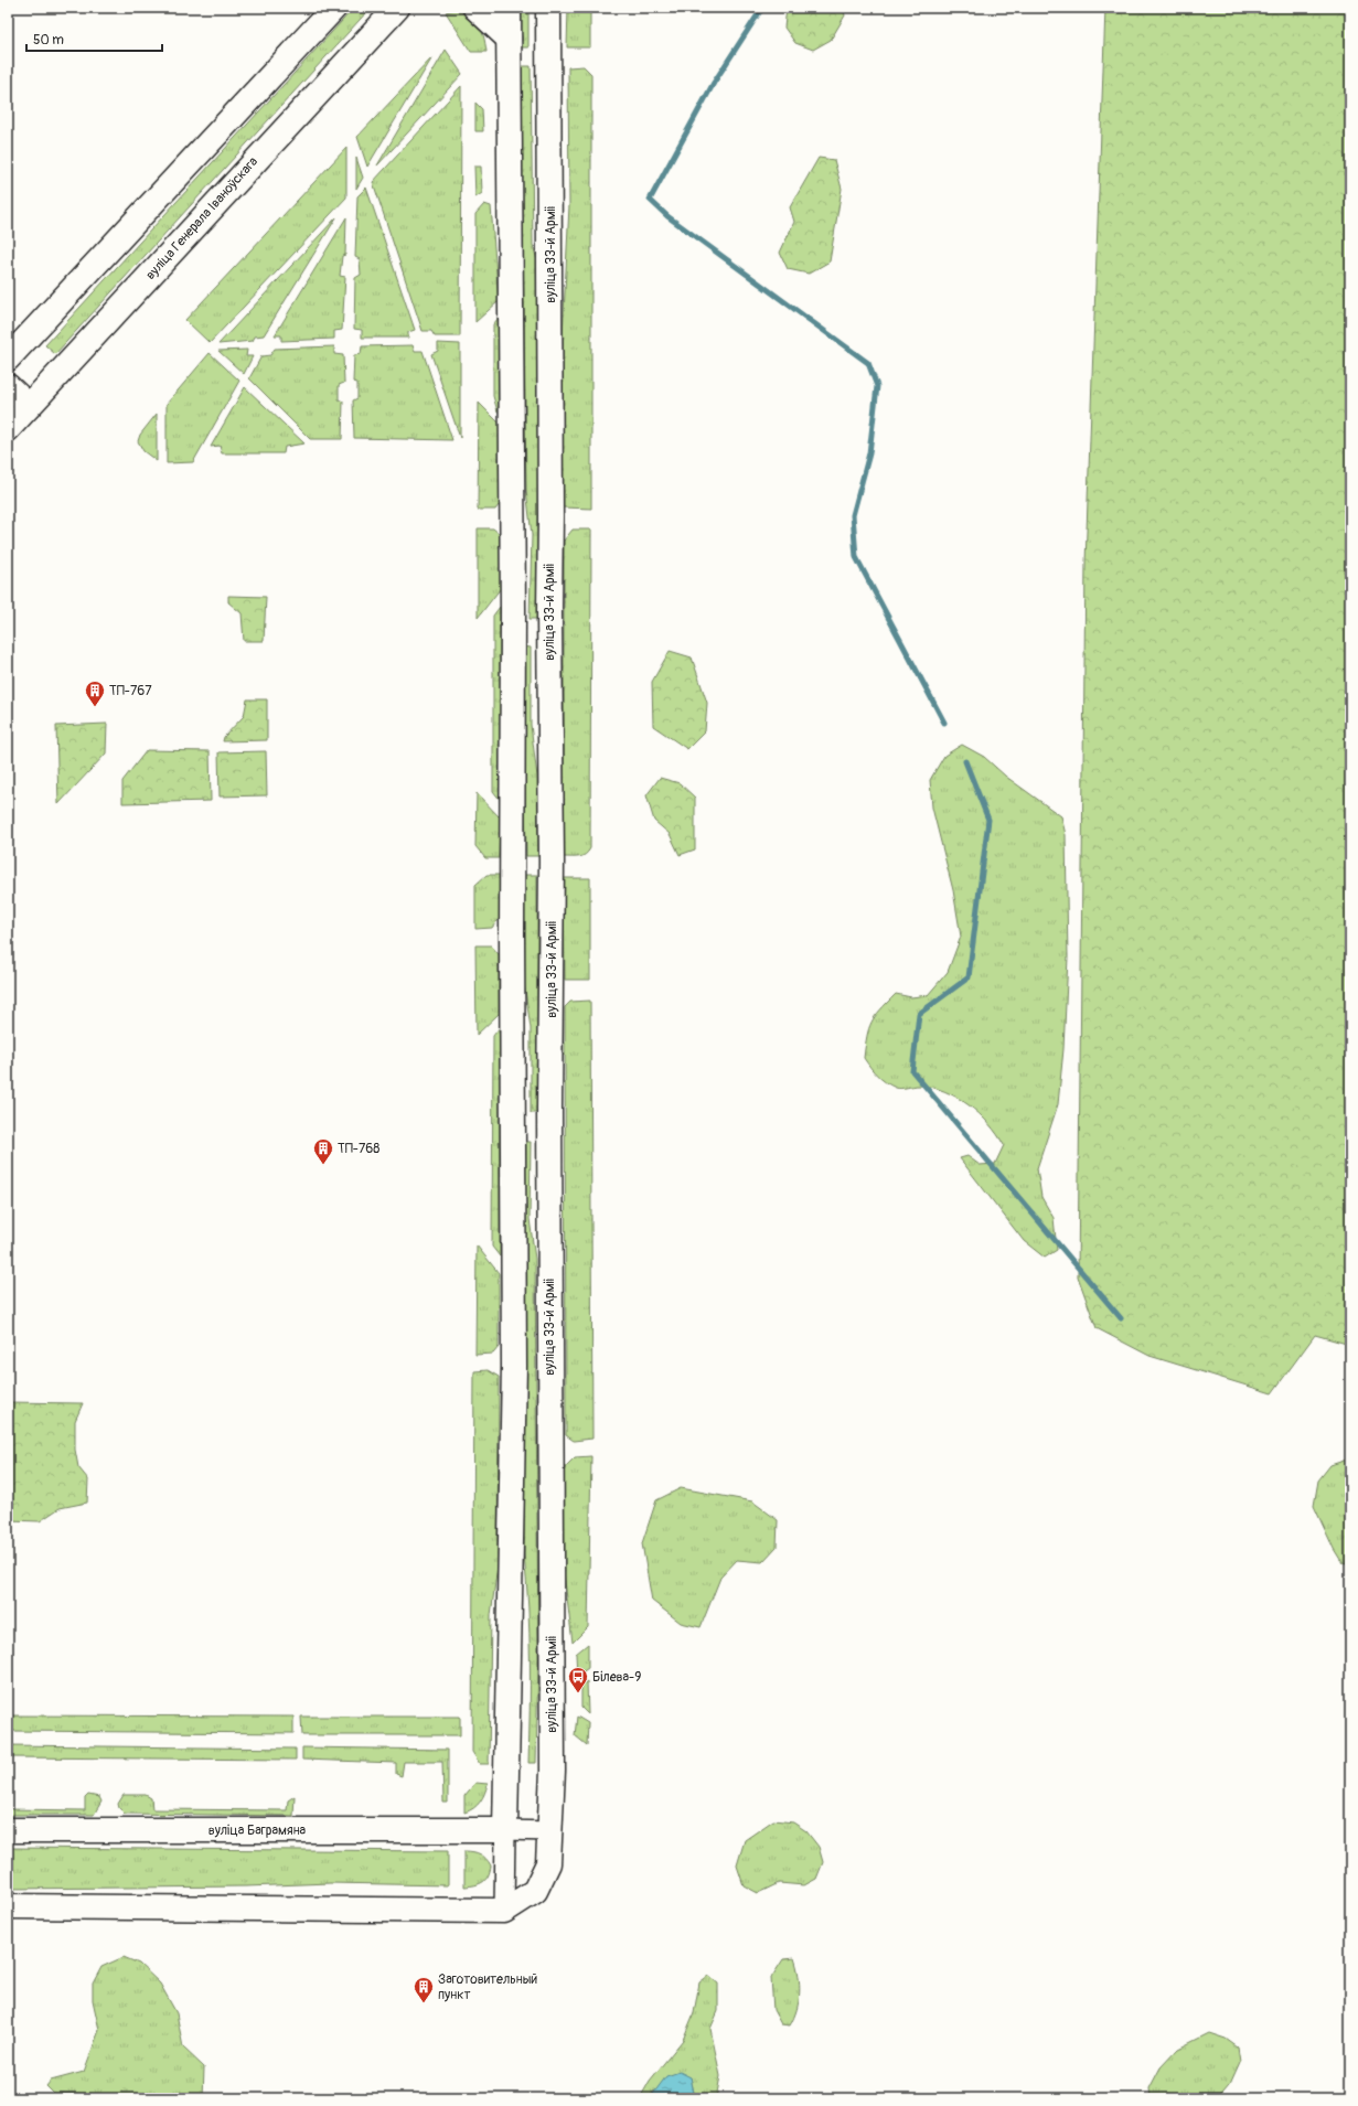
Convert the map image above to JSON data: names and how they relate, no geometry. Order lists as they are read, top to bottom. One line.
{"streets":{"street":["вуліца Генерала Іваноўскага","вуліца 33-й Арміі","вуліца Баграмяна"]},"places":{"building":["ТП-767","ТП-768","Заготовительный пункт"],"bus stop":["Білева-9"]},"scale_bar":"50 m"}
